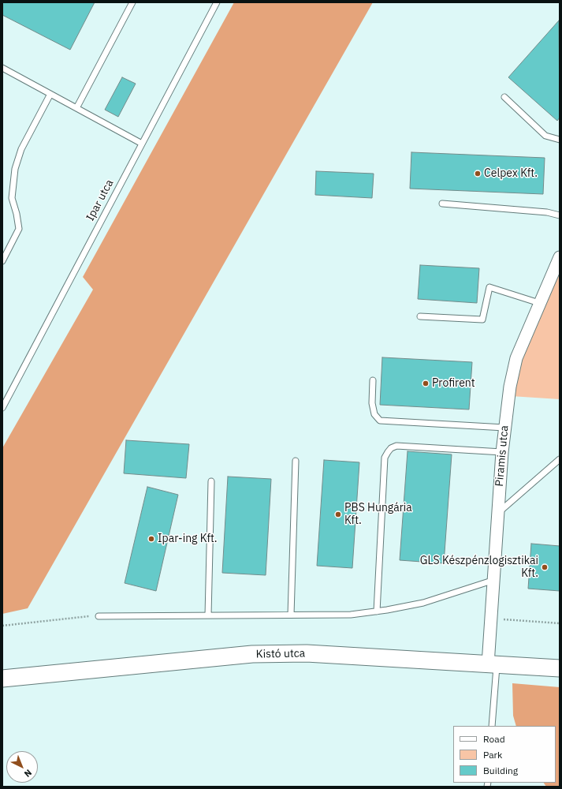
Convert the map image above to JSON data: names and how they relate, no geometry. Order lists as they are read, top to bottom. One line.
{"streets":{"street":["Piramis utca","Kistó utca"],"lane":["Ipar utca"]},"crossings":[["Piramis utca","Kistó utca"]],"places":["Celpex Kft.","Profirent","PBS Hungária Kft.","Ipar-ing Kft.","GLS Készpénzlogisztikai Kft."],"legend":["Road","Park","Building"],"north":"bottom right"}
